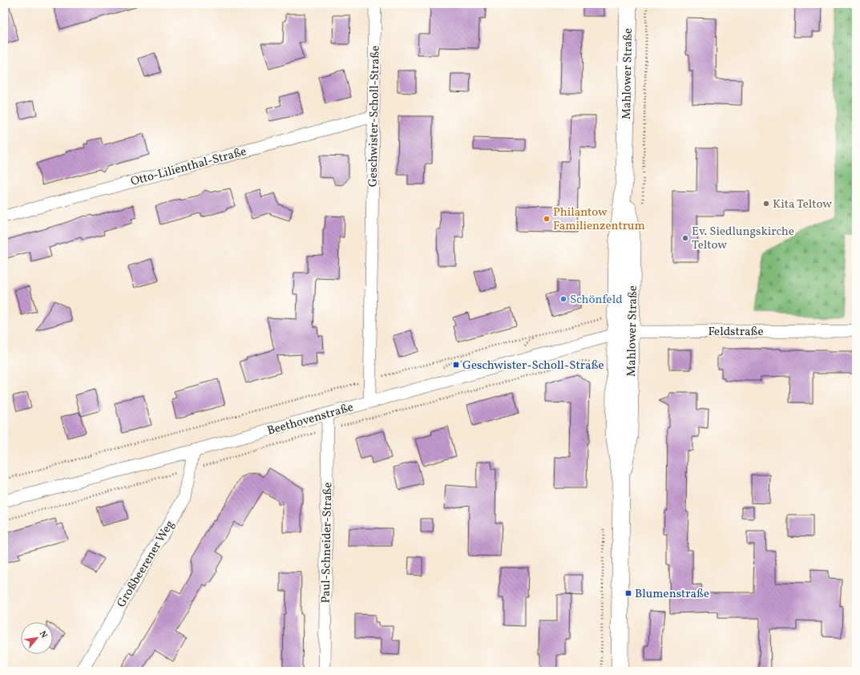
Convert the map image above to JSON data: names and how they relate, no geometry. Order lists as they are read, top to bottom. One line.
{"streets":{"main road":["Mahlower Straße"],"street":["Geschwister-Scholl-Straße","Otto-Lilienthal-Straße","Feldstraße","Beethovenstraße","Paul-Schneider-Straße","Großbeerener Weg"]},"crossings":[["Mahlower Straße","Feldstraße"],["Mahlower Straße","Beethovenstraße"],["Geschwister-Scholl-Straße","Otto-Lilienthal-Straße"],["Geschwister-Scholl-Straße","Beethovenstraße"],["Feldstraße","Beethovenstraße"],["Beethovenstraße","Paul-Schneider-Straße"],["Beethovenstraße","Großbeerener Weg"]],"places":{"other":["Kita Teltow","Philantow Familienzentrum","Ev. Siedlungskirche Teltow","Schönfeld"],"transit":["Geschwister-Scholl-Straße","Blumenstraße"]},"north":"top right"}
